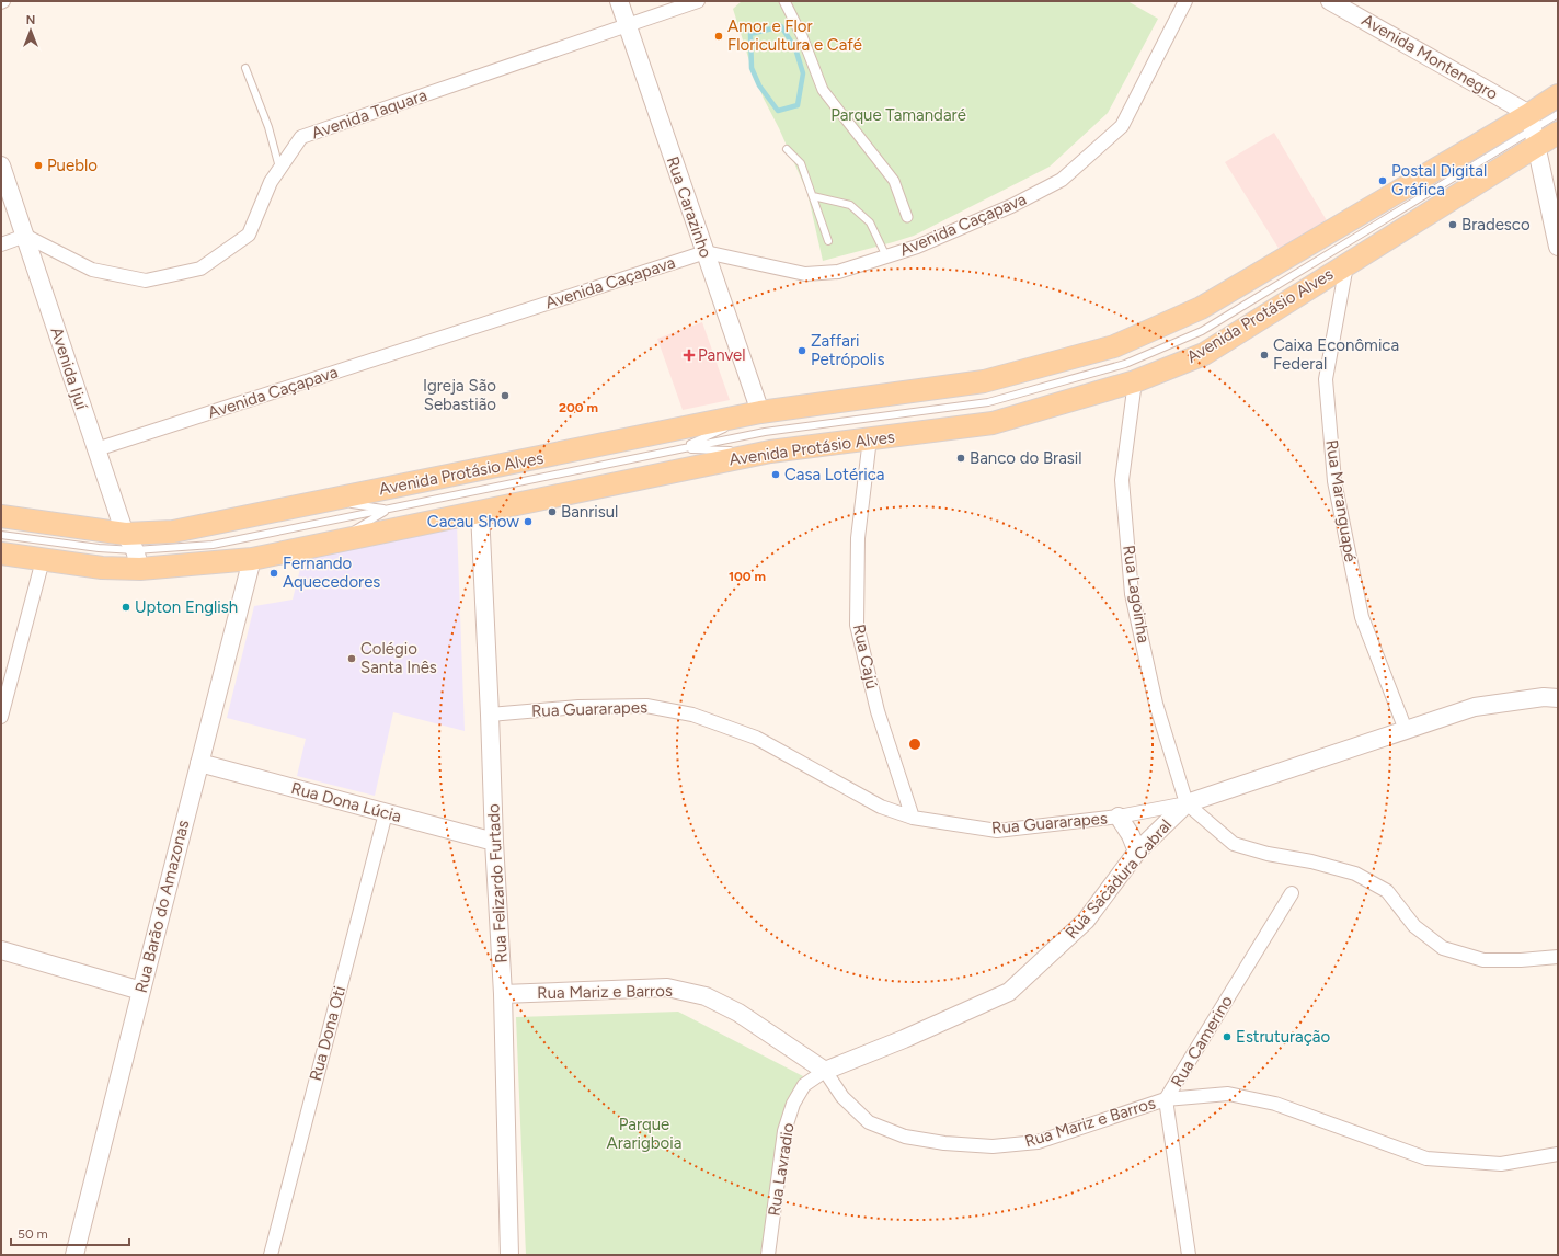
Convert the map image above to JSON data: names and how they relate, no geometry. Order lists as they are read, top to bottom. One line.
{"streets":{"main road":["Avenida Protásio Alves"],"street":["Avenida Montenegro","Avenida Taquara","Rua Carazinho","Avenida Caçapava","Avenida Ijuí","Rua Maranguapé","Rua Lagoinha","Rua Cajú","Rua Guararapes","Rua Dona Lúcia","Rua Sacadura Cabral","Rua Felizardo Furtado","Rua Barão do Amazonas","Rua Mariz e Barros","Rua Dona Oti","Rua Camerino","Rua Lavradio"]},"crossings":[["Avenida Montenegro","Avenida Protásio Alves"],["Avenida Taquara","Rua Carazinho"],["Avenida Taquara","Avenida Ijuí"],["Rua Carazinho","Avenida Caçapava"],["Rua Carazinho","Avenida Protásio Alves"],["Avenida Caçapava","Avenida Ijuí"],["Avenida Protásio Alves","Avenida Ijuí"],["Avenida Protásio Alves","Rua Maranguapé"],["Avenida Protásio Alves","Rua Lagoinha"],["Avenida Protásio Alves","Rua Cajú"],["Avenida Protásio Alves","Rua Felizardo Furtado"],["Avenida Protásio Alves","Rua Barão do Amazonas"],["Rua Maranguapé","Rua Sacadura Cabral"],["Rua Lagoinha","Rua Guararapes"],["Rua Lagoinha","Rua Sacadura Cabral"],["Rua Cajú","Rua Guararapes"],["Rua Guararapes","Rua Sacadura Cabral"],["Rua Guararapes","Rua Felizardo Furtado"],["Rua Dona Lúcia","Rua Felizardo Furtado"],["Rua Dona Lúcia","Rua Barão do Amazonas"],["Rua Dona Lúcia","Rua Dona Oti"],["Rua Sacadura Cabral","Rua Mariz e Barros"],["Rua Sacadura Cabral","Rua Lavradio"],["Rua Felizardo Furtado","Rua Mariz e Barros"],["Rua Mariz e Barros","Rua Camerino"],["Rua Mariz e Barros","Rua Lavradio"]],"parks":["Parque Tamandaré","Parque Ararigboia"],"places":{"other":["Amor e Flor Floricultura e Café","Pueblo","Postal Digital Gráfica","Bradesco","Zaffari Petrópolis","Caixa Econômica Federal","Igreja São Sebastião","Banco do Brasil","Casa Lotérica","Banrisul","Cacau Show","Fernando Aquecedores","Upton English","Colégio Santa Inês","Estruturação"],"health":["Panvel"]},"scale_bar":"50 m","north":"top","rings":["200 m","100 m"]}
